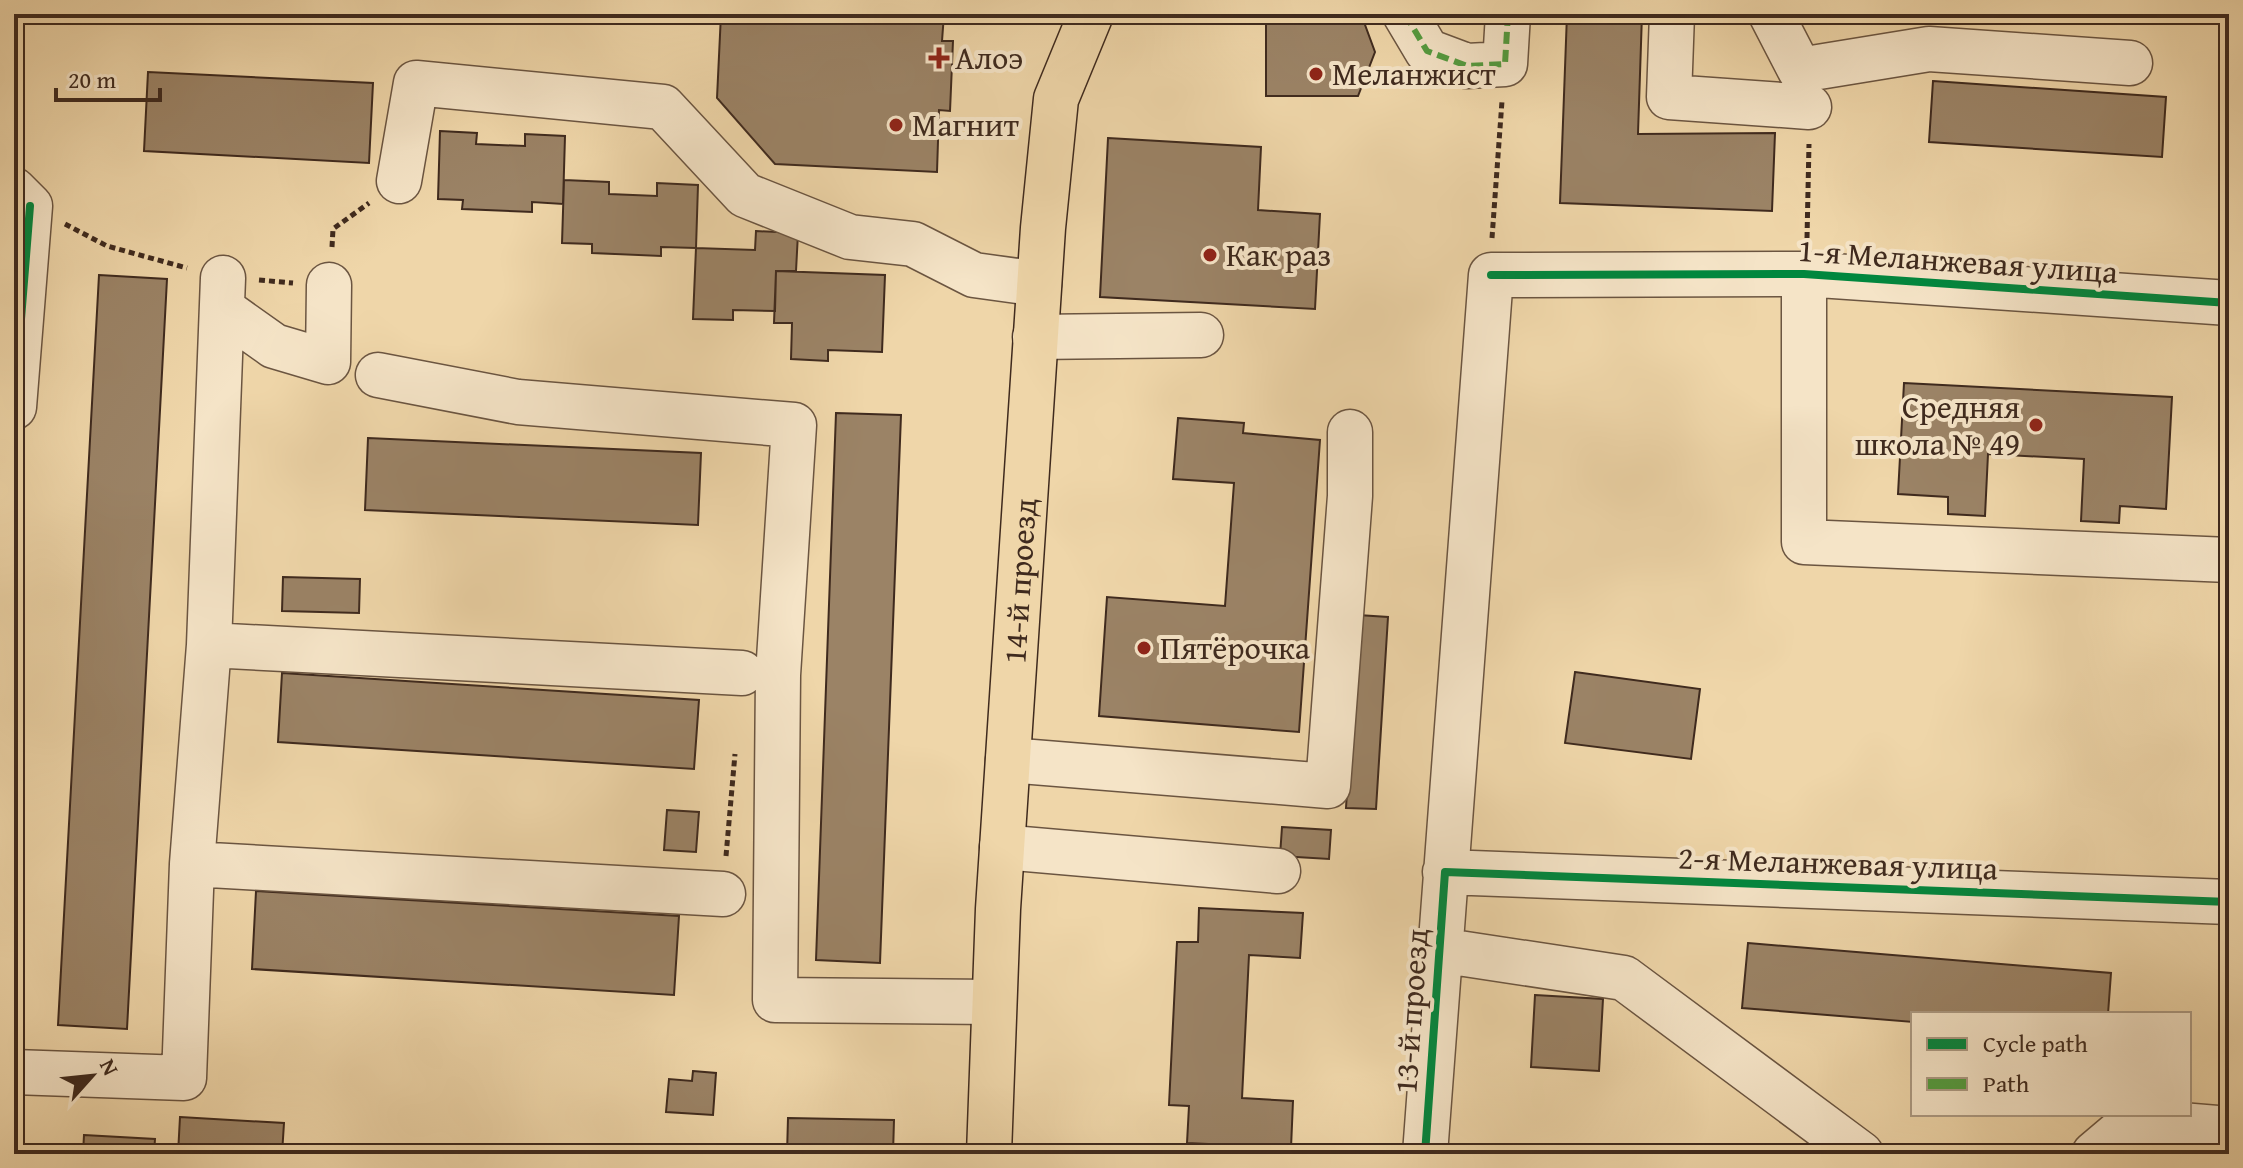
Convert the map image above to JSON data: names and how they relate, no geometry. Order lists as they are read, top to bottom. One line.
{"streets":{"main road":["14-й проезд"],"street":["1-я Меланжевая улица","2-я Меланжевая улица","13-й проезд"]},"crossings":[["1-я Меланжевая улица","13-й проезд"],["2-я Меланжевая улица","13-й проезд"]],"places":{"health":["Алоэ"],"other":["Меланжист","Магнит","Как раз","Средняя школа № 49","Пятёрочка"]},"legend":["Cycle path","Path"],"scale_bar":"20 m","north":"top right"}
